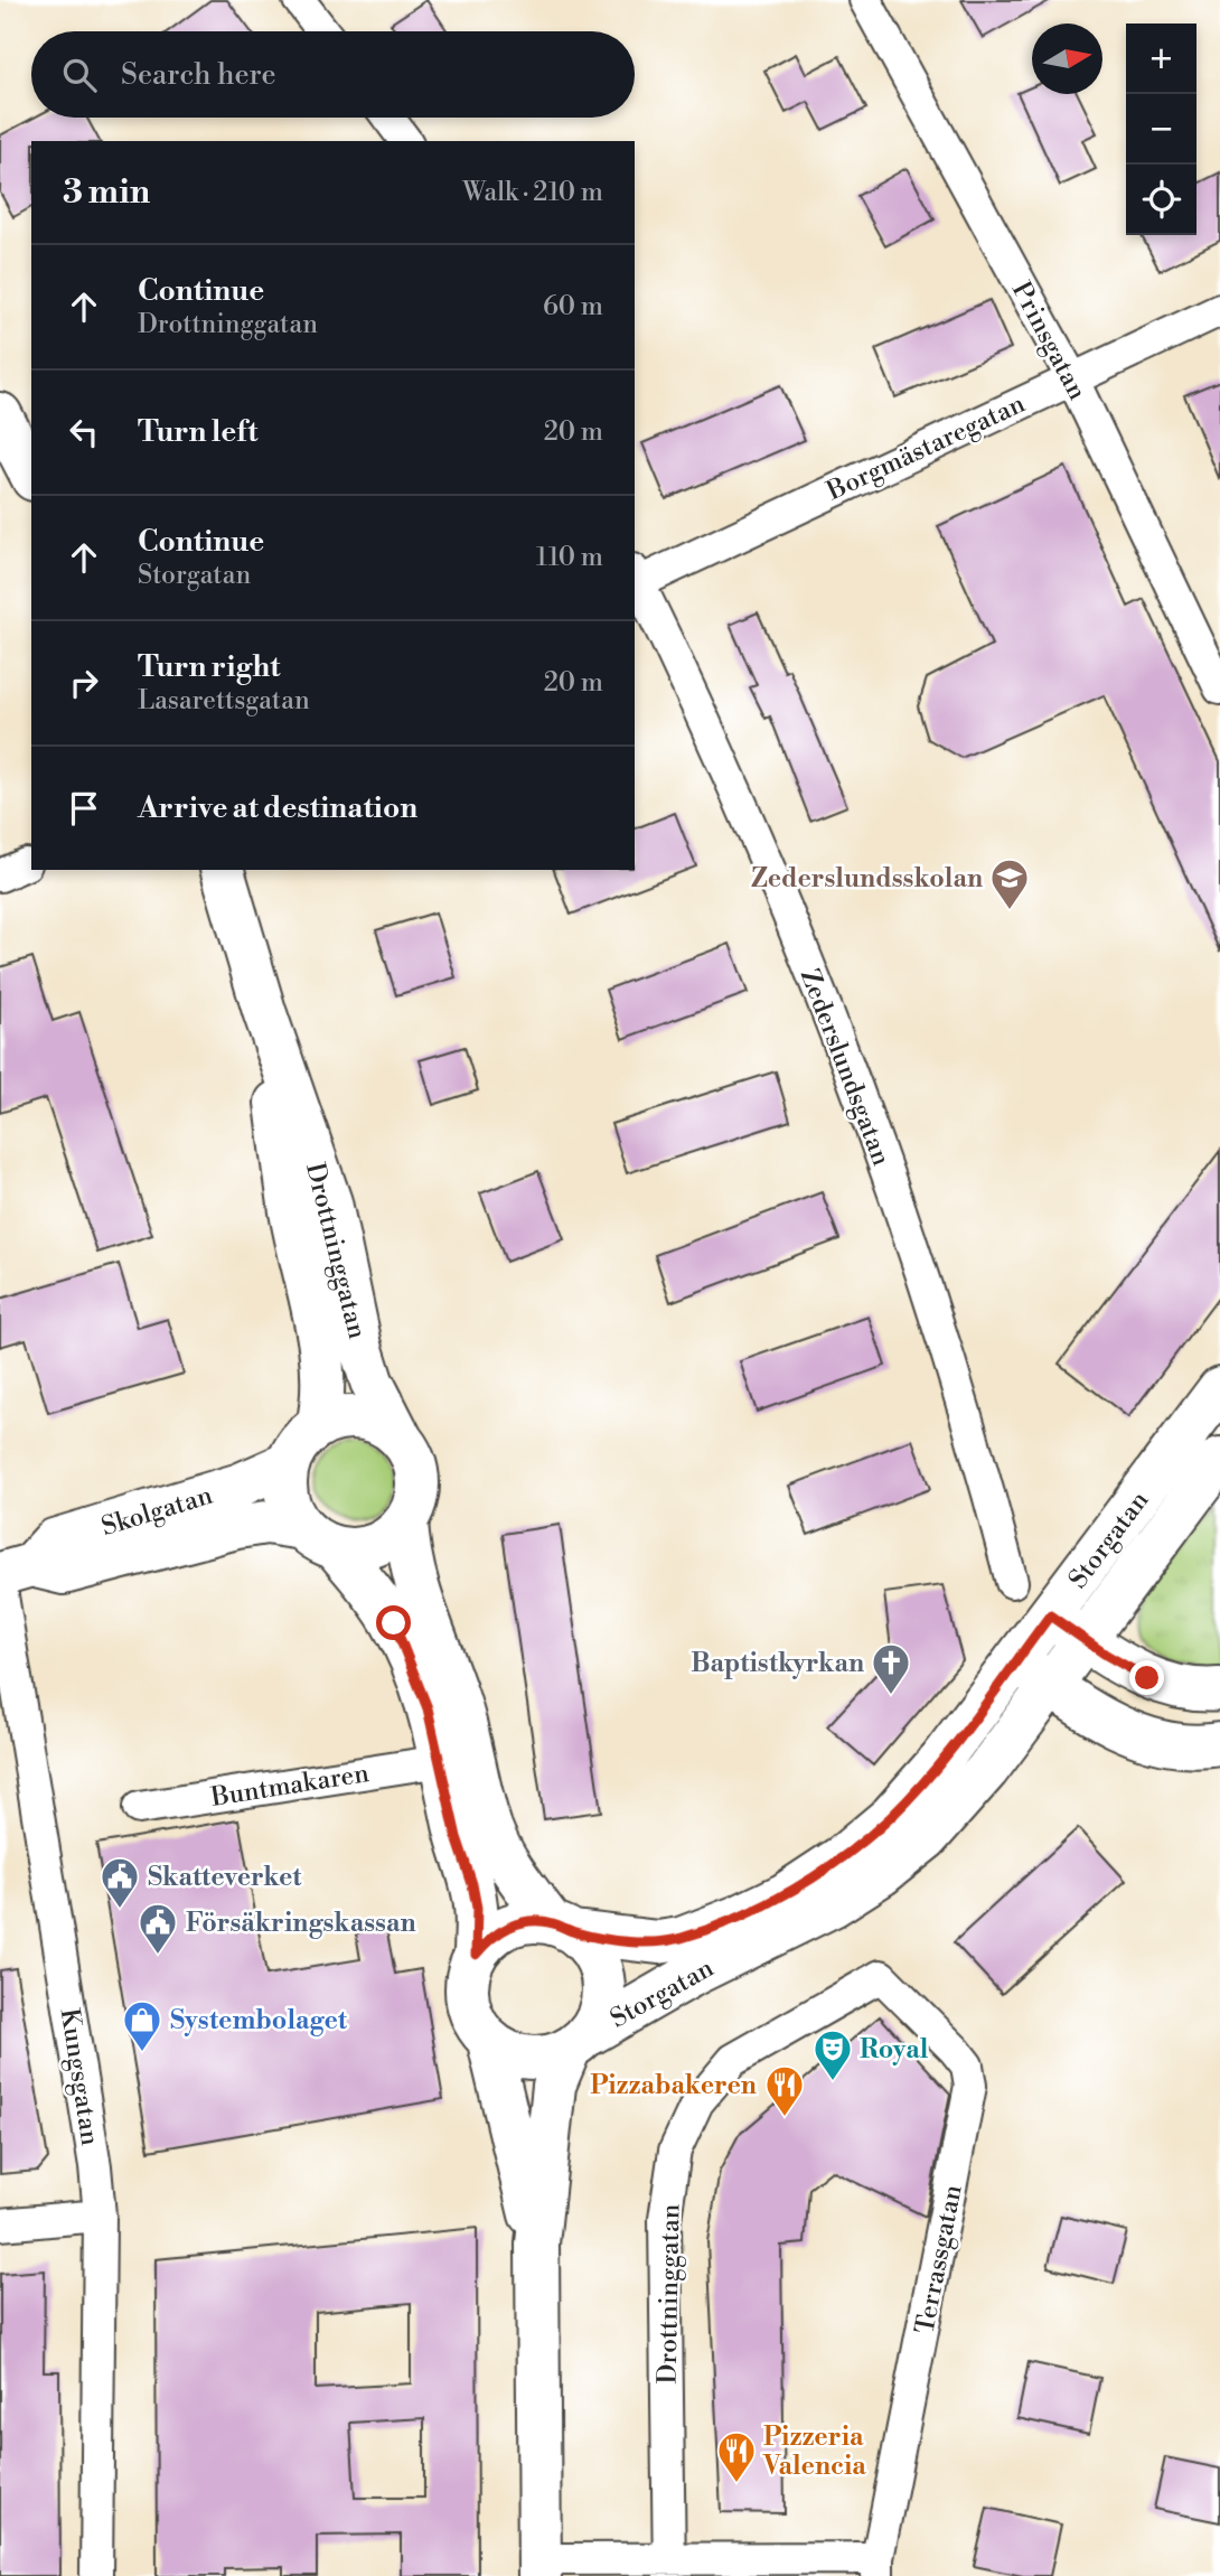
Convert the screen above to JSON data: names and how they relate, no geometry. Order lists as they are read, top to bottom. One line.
{"streets":{"street":["Prinsgatan","Borgmästaregatan","Zederslundsgatan","Drottninggatan","Skolgatan","Storgatan","Buntmakaren","Kungsgatan","Terrassgatan"]},"crossings":[["Prinsgatan","Borgmästaregatan"],["Borgmästaregatan","Zederslundsgatan"],["Drottninggatan","Skolgatan"],["Drottninggatan","Terrassgatan"],["Skolgatan","Kungsgatan"]],"places":{"school or university":["Zederslundsskolan"],"church":["Baptistkyrkan"],"public building":["Skatteverket","Försäkringskassan"],"shop":["Systembolaget"],"theatre":["Royal"],"restaurant":["Pizzabakeren","Pizzeria Valencia"]},"north":"right","page":{"map_buttons":["+","−"],"search":"Search here","heading":["3 min","Walk · 210 m"],"list":[["Continue","Drottninggatan","60 m"],["Turn left","20 m"],["Continue","Storgatan","110 m"],["Turn right","Lasarettsgatan","20 m"],"Arrive at destination"]}}
